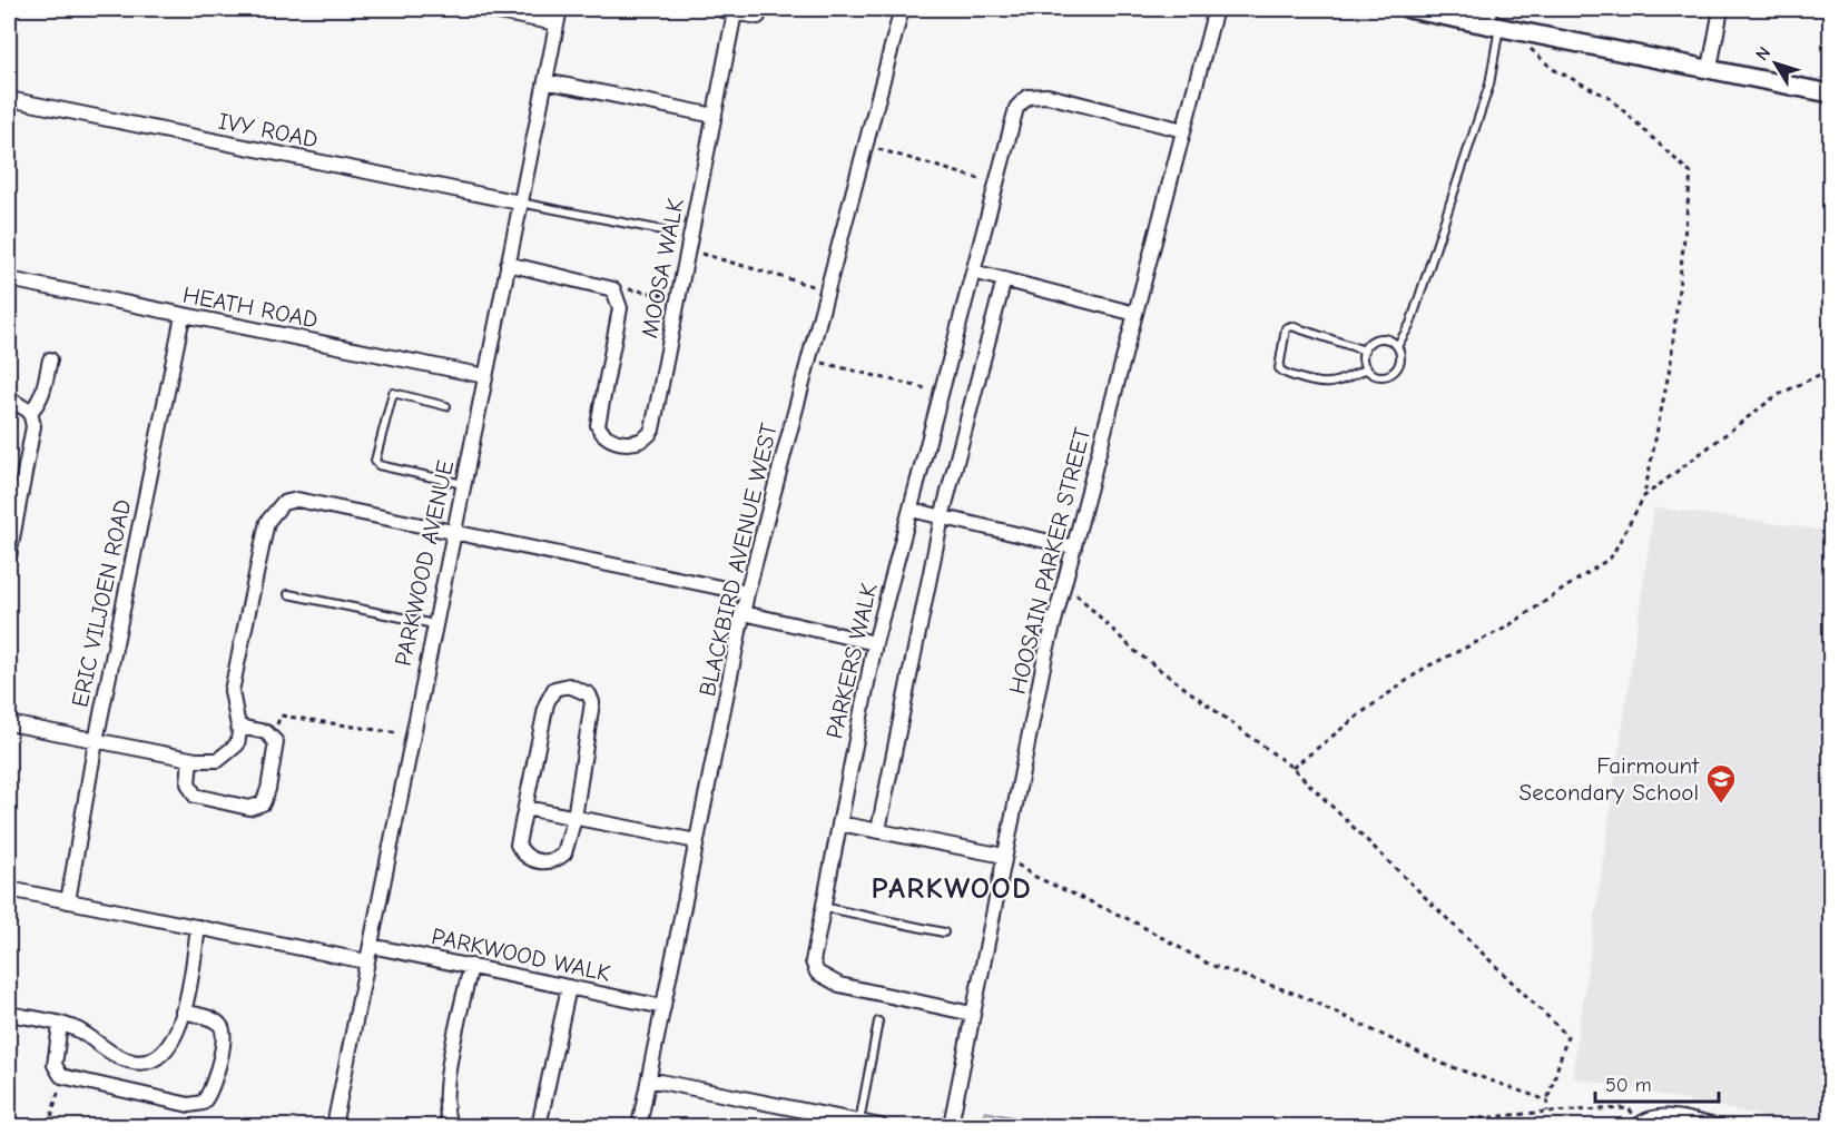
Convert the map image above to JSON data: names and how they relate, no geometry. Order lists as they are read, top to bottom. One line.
{"streets":{"street":["IVY ROAD","MOOSA WALK","HEATH ROAD","BLACKBIRD AVENUE WEST","HOOSAIN PARKER STREET","PARKWOOD AVENUE","ERIC VILJOEN ROAD","PARKERS WALK","PARKWOOD WALK"]},"crossings":[["IVY ROAD","PARKWOOD AVENUE"],["HEATH ROAD","PARKWOOD AVENUE"],["HEATH ROAD","ERIC VILJOEN ROAD"],["BLACKBIRD AVENUE WEST","PARKWOOD WALK"],["HOOSAIN PARKER STREET","PARKERS WALK"],["PARKWOOD AVENUE","PARKWOOD WALK"]],"districts":["PARKWOOD"],"places":{"school or university":["Fairmount Secondary School"]},"scale_bar":"50 m","north":"top left"}
